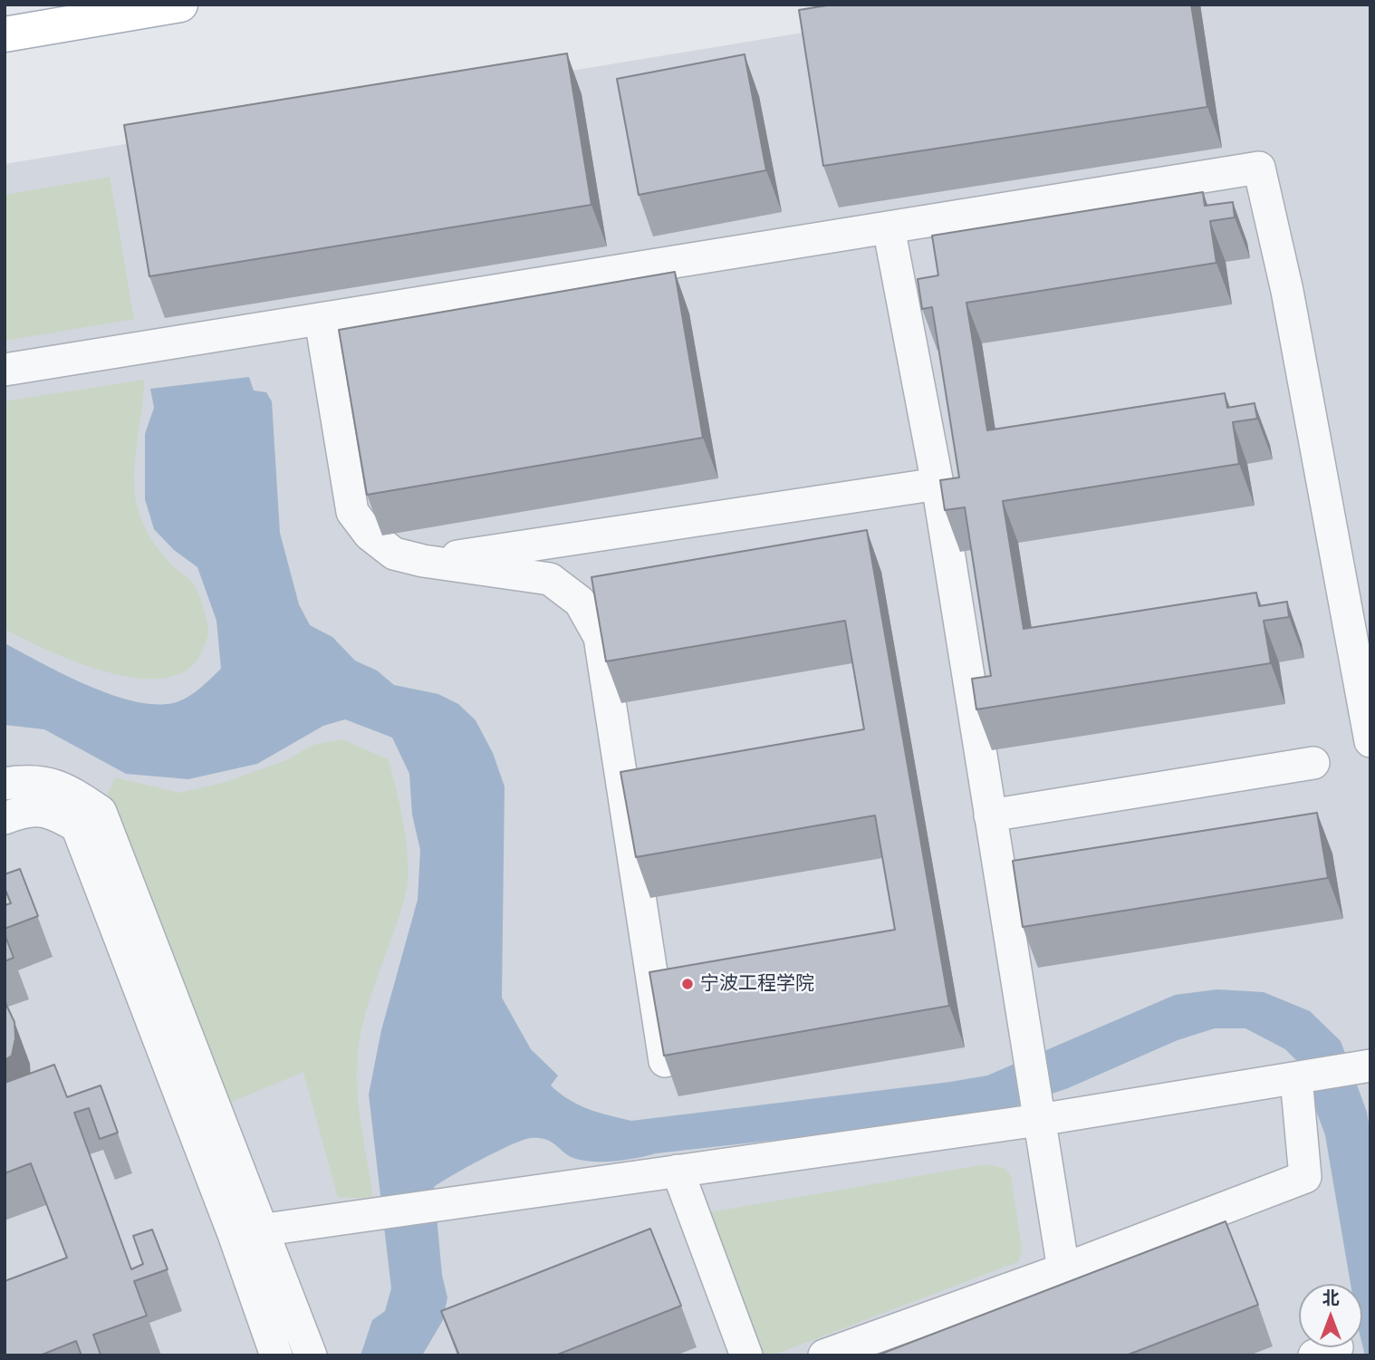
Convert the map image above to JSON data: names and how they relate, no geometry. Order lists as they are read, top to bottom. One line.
{"places":["宁波工程学院"],"north":"top"}
